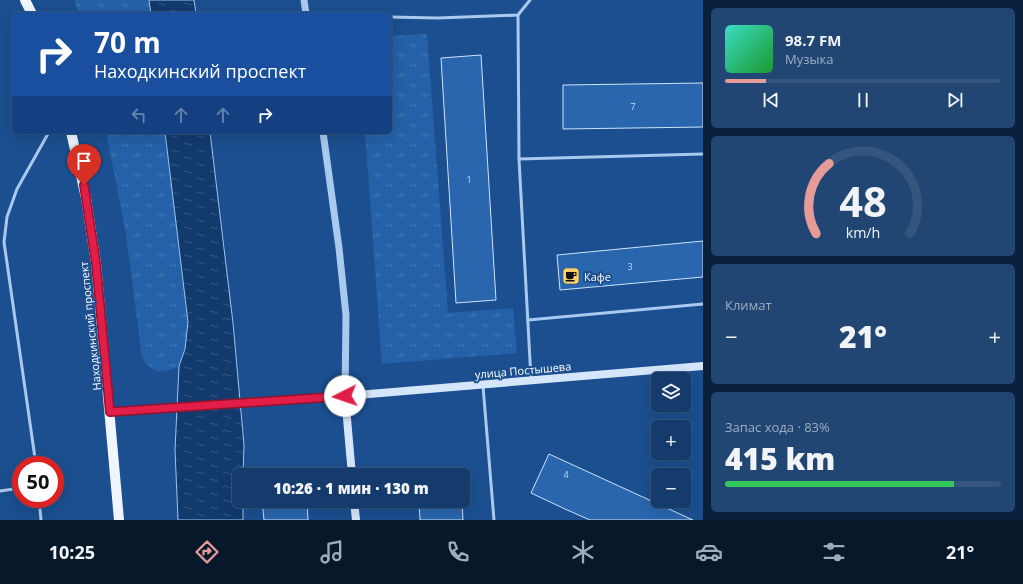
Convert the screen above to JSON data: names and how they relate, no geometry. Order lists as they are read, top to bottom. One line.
{"streets":{"main road":["Находкинский проспект","улица Постышева"]},"crossings":[["Находкинский проспект","улица Постышева"]],"places":{"cafe":["Кафе"]},"house_numbers":["7","1","3","4"],"page":{"turn":["70 m","Находкинский проспект"],"song":["98.7 FM","Музыка"],"tile":["Климат",["Запас хода · 83%","415 km"]],"heat":["−","21°","+"],"map_buttons":["+","−"],"limit":"50","trip":"10:26 · 1 мин · 130 m","tabs":["10:25","21°"],"gauge":["48","km/h"]}}
